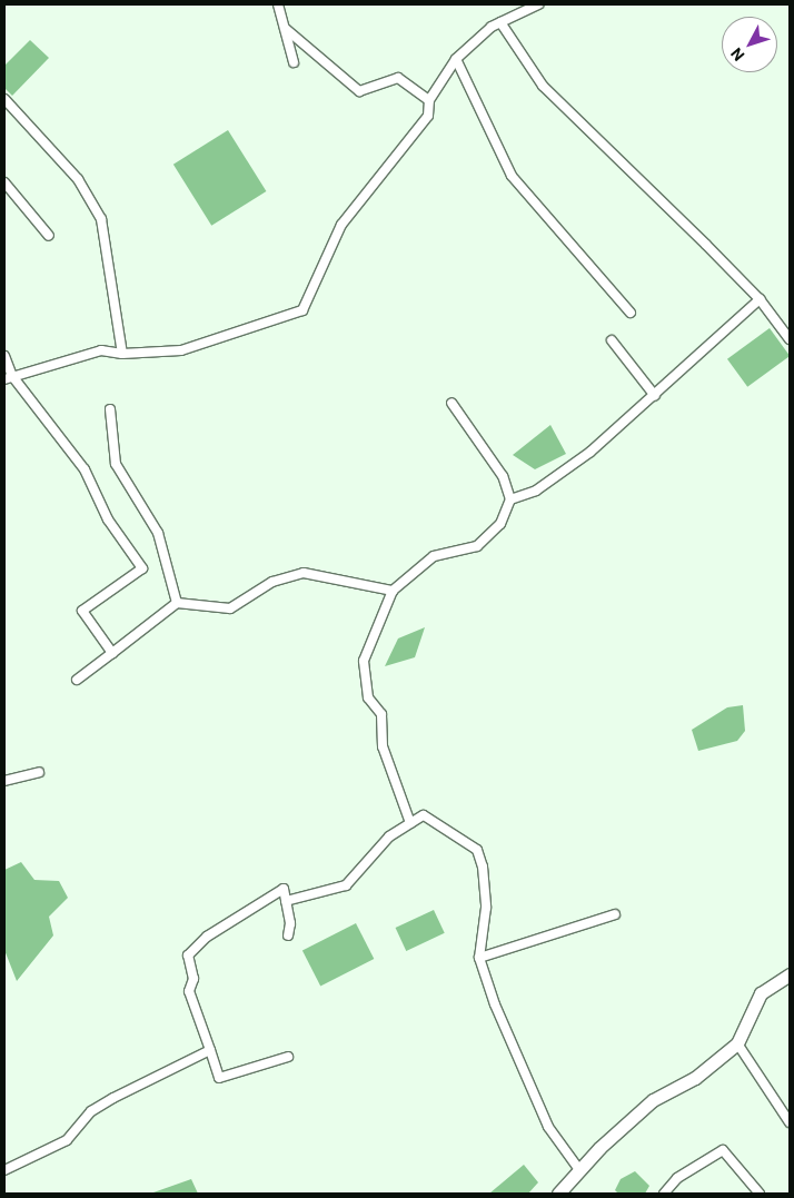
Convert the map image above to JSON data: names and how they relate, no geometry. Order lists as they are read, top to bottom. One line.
{"north":"bottom left"}
